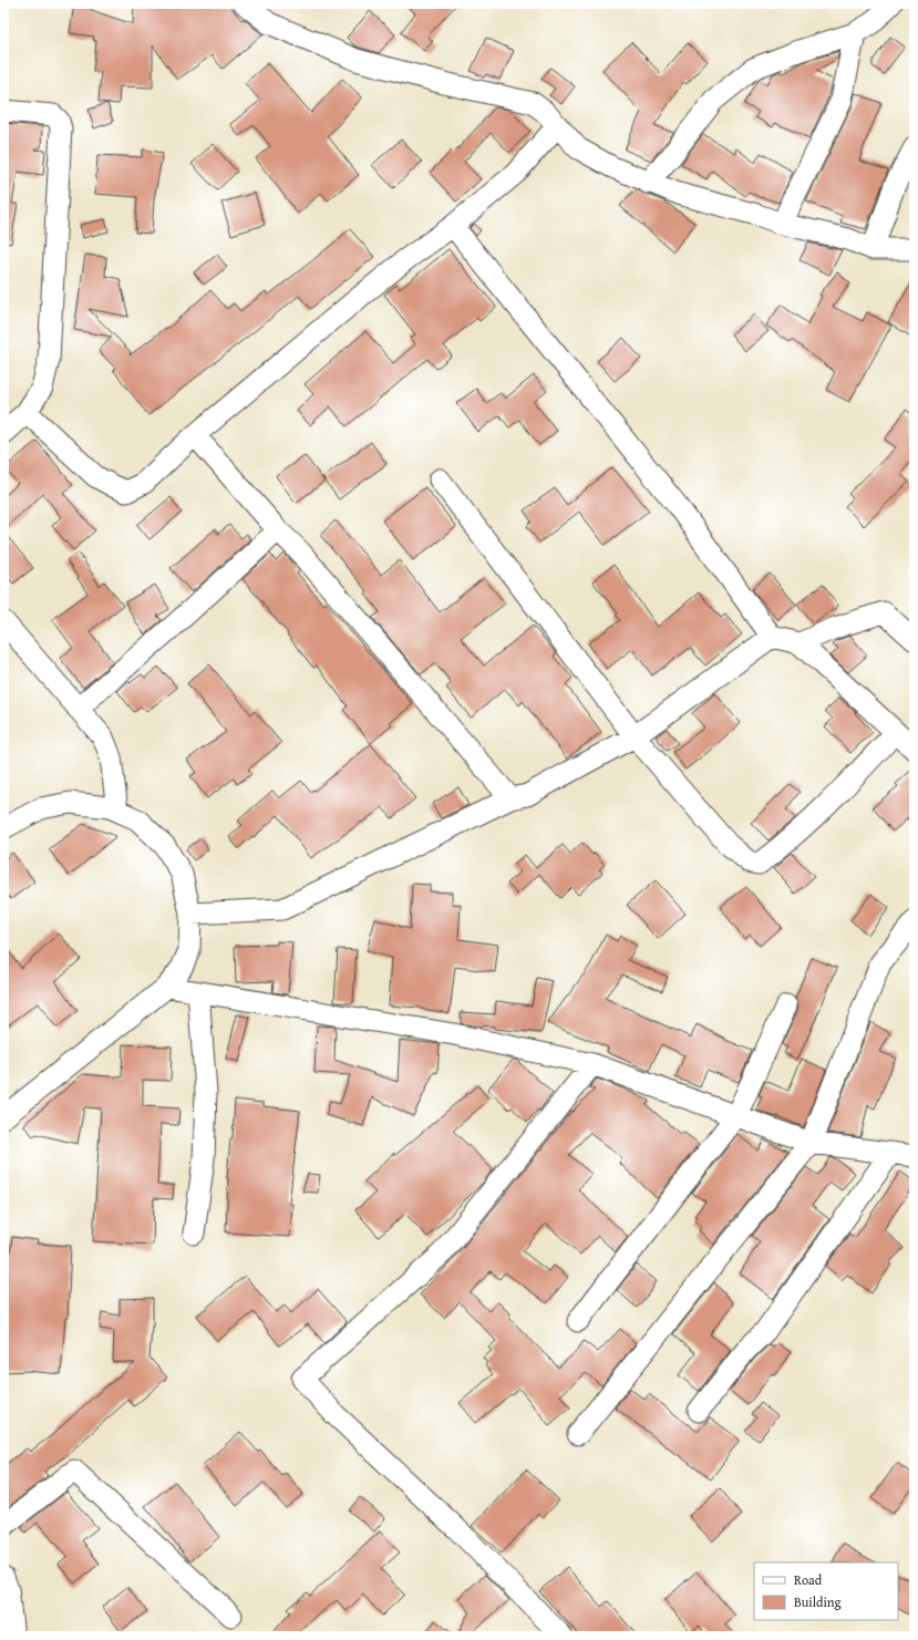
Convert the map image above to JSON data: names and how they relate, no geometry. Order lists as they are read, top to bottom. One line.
{"legend":["Road","Building"]}
